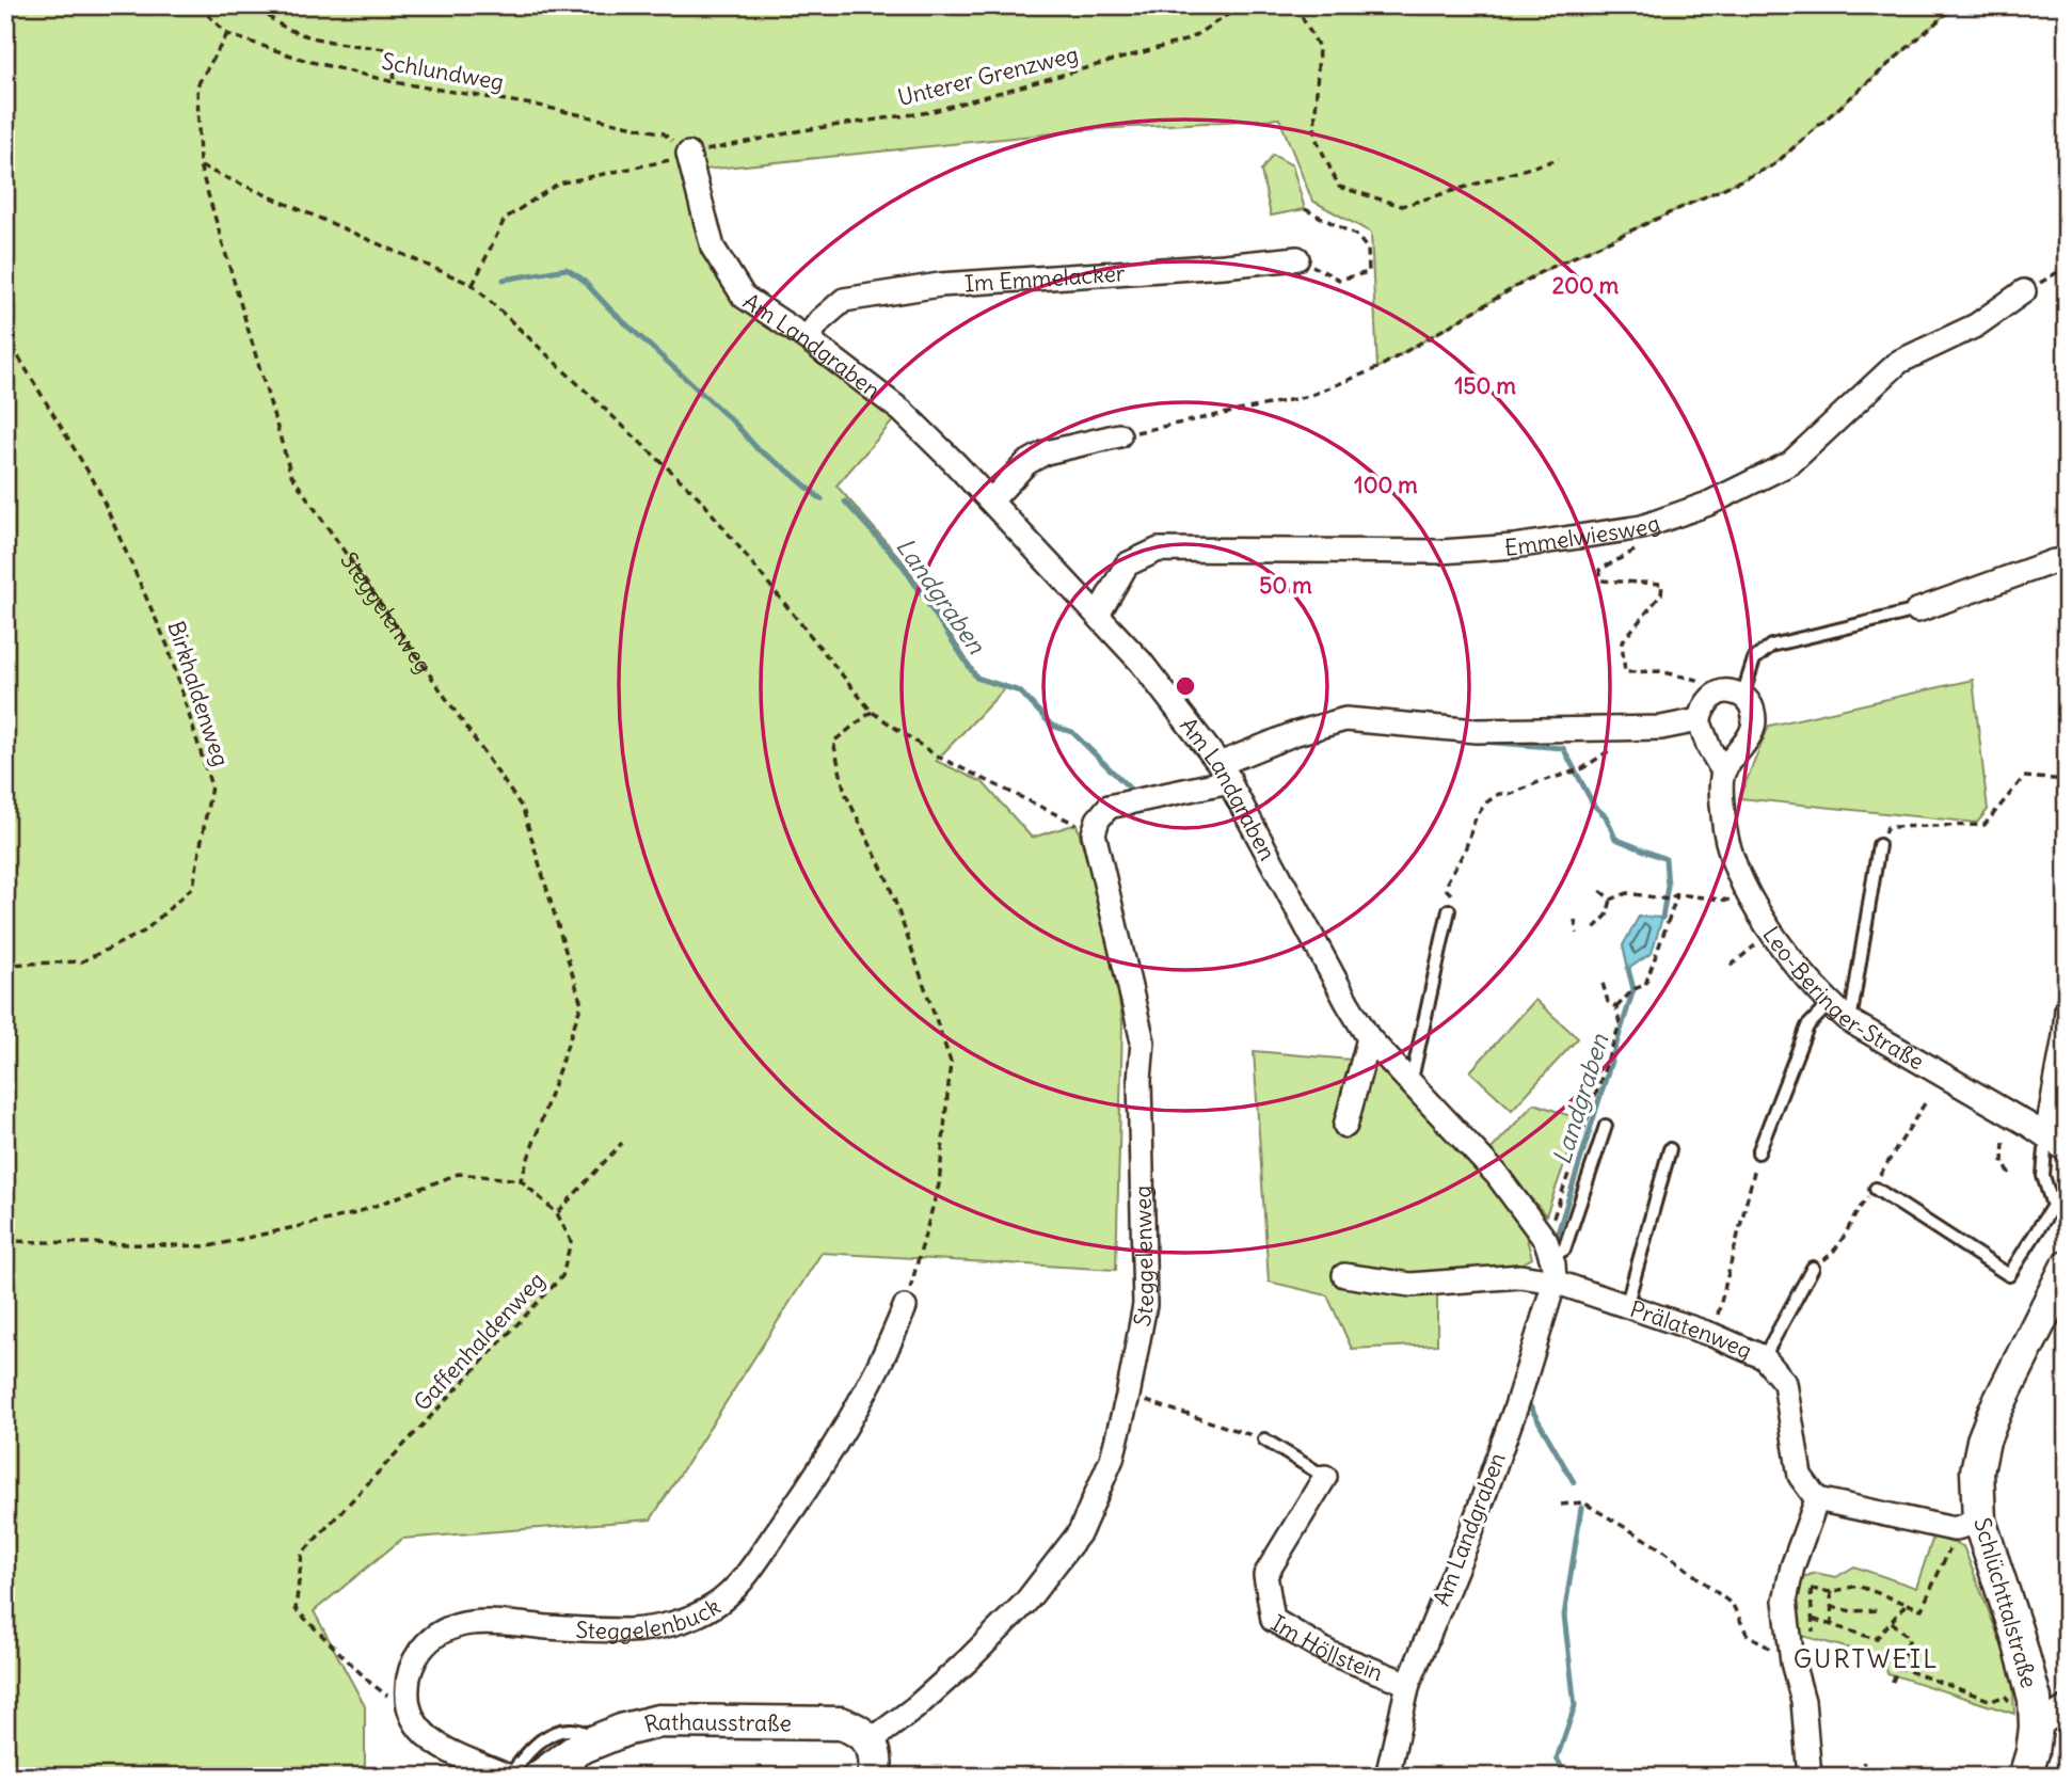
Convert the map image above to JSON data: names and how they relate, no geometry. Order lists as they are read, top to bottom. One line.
{"streets":{"main road":["Schlüchttalstraße","Rathausstraße"],"street":["Im Emmelacker","Am Landgraben","Emmelwiesweg","Steggelenweg","Leo-Beringer-Straße","Prälatenweg","Steggelenbuck","Im Höllstein"],"path":["Schlundweg","Unterer Grenzweg","Birkhaldenweg","Gaffenhaldenweg"]},"crossings":[["Schlundweg","Unterer Grenzweg"],["Schlundweg","Am Landgraben"],["Schlundweg","Steggelenweg"],["Unterer Grenzweg","Am Landgraben"],["Im Emmelacker","Am Landgraben"],["Am Landgraben","Emmelwiesweg"],["Am Landgraben","Prälatenweg"],["Am Landgraben","Im Höllstein"],["Steggelenweg","Gaffenhaldenweg"],["Steggelenweg","Rathausstraße"],["Gaffenhaldenweg","Steggelenbuck"]],"districts":["GURTWEIL"],"water":["Landgraben"],"rings":["200 m","150 m","100 m","50 m"]}
